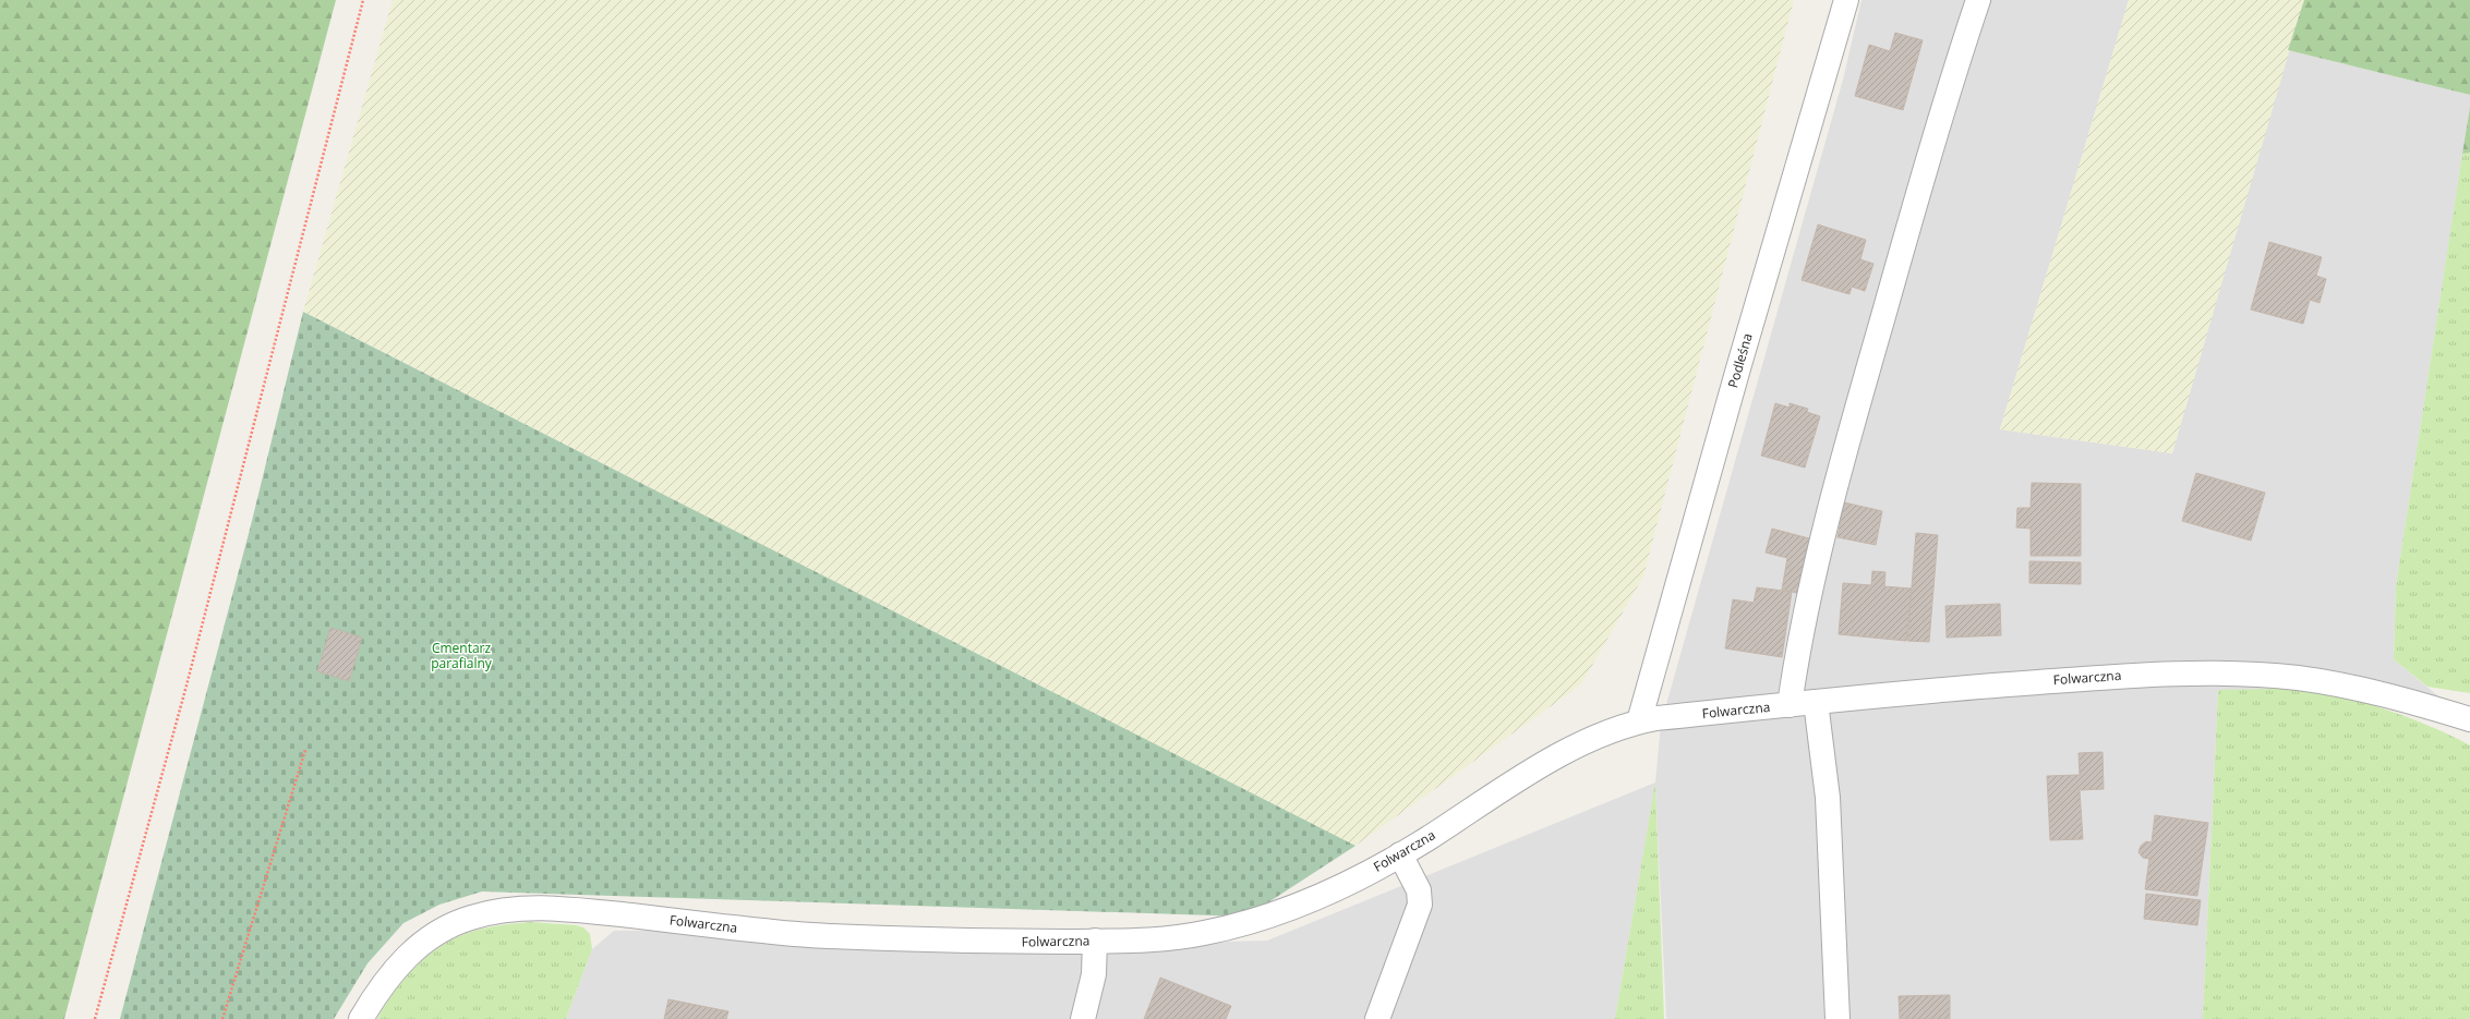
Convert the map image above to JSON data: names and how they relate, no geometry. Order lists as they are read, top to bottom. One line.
{"streets":{"street":["Podleśna","Folwarczna"]},"crossings":[["Podleśna","Folwarczna"]],"parks":["Cmentarz parafialny"]}
